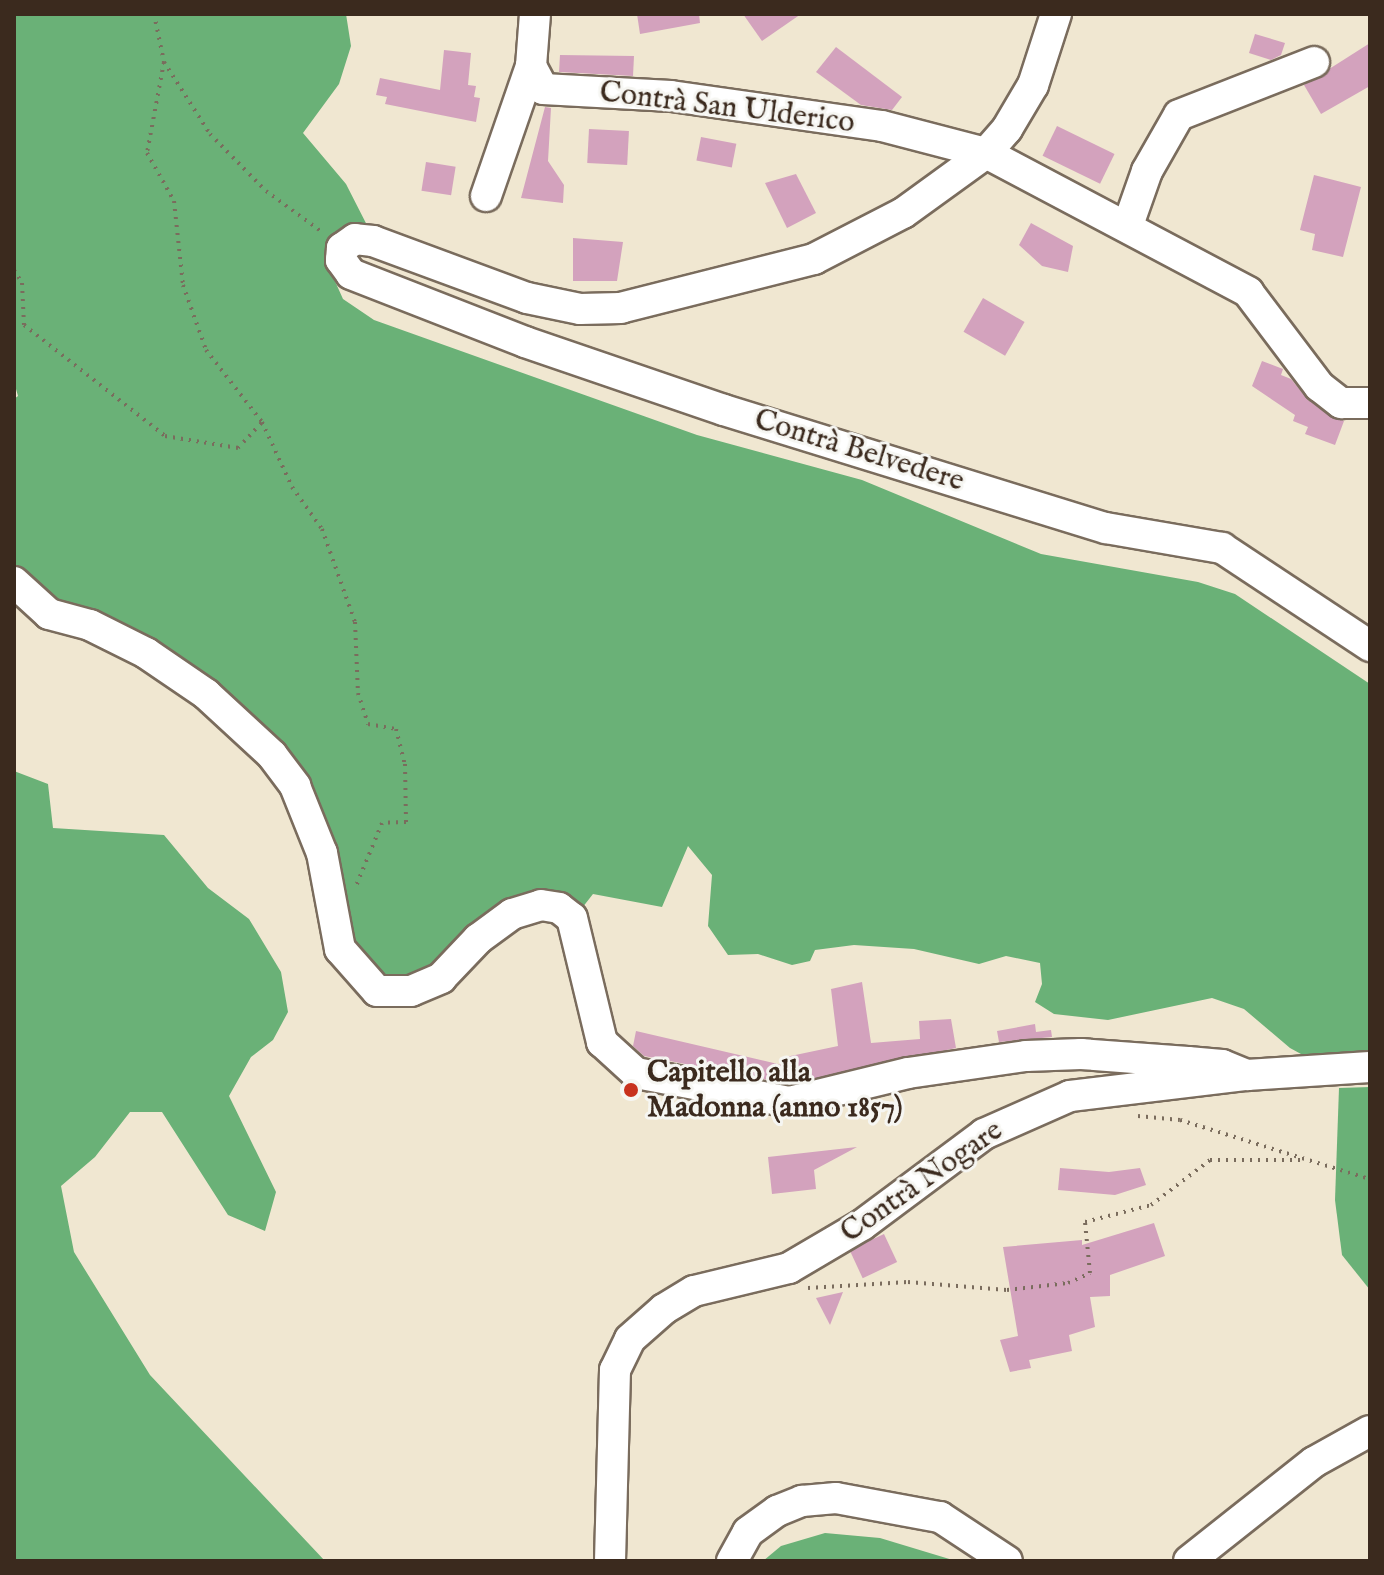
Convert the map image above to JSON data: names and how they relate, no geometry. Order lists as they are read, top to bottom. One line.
{"streets":{"street":["Contrà San Ulderico","Contrà Belvedere","Contrà Nogare"]},"places":["Capitello alla Madonna (anno 1857)"]}
